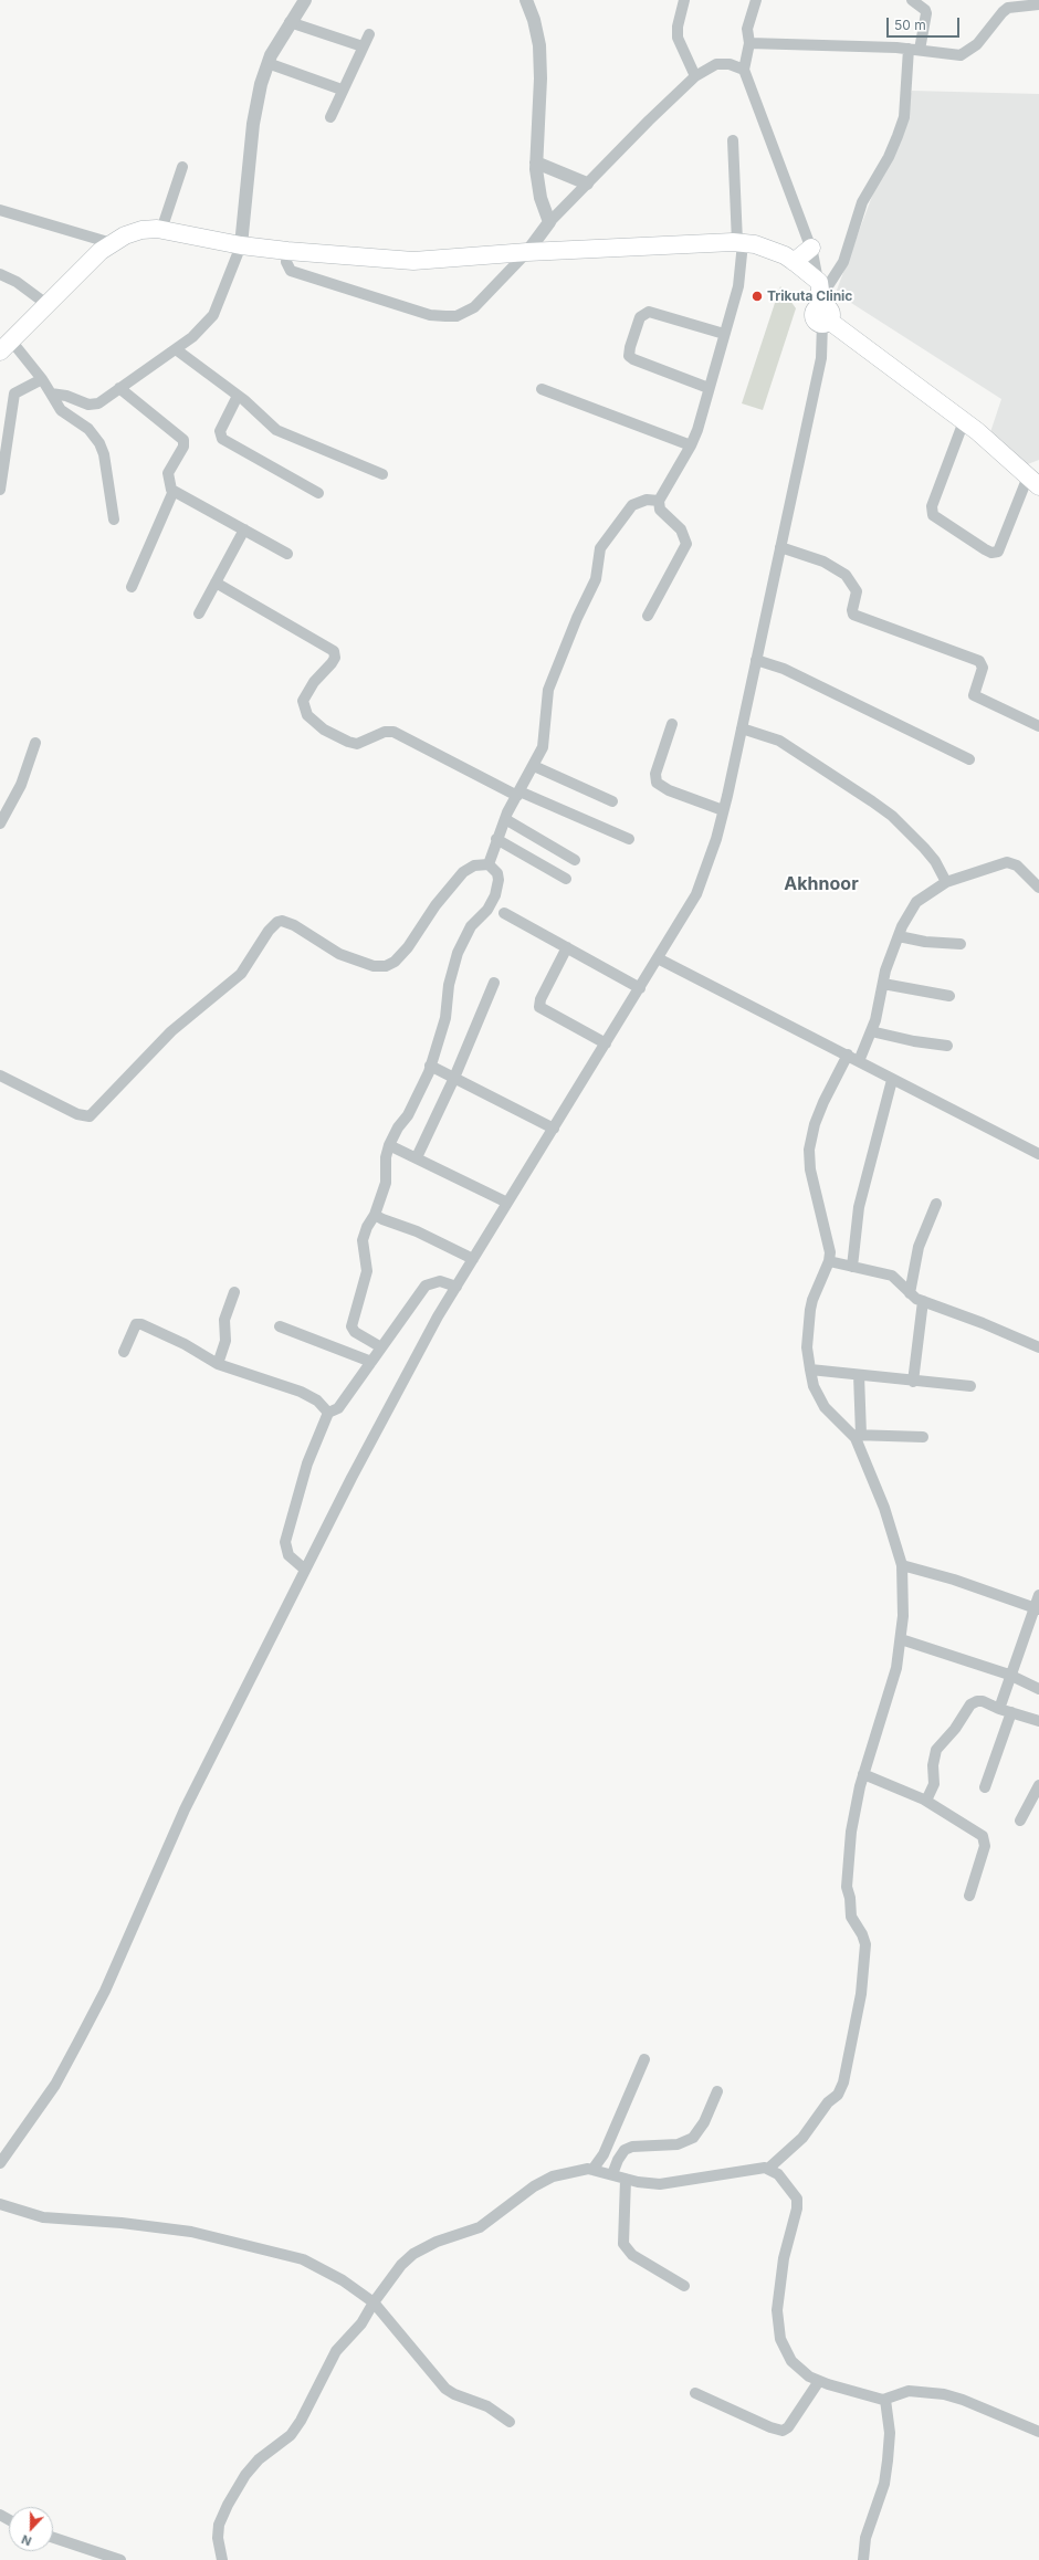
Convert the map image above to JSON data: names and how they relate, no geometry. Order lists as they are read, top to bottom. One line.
{"districts":["Akhnoor"],"places":["Trikuta Clinic"],"scale_bar":"50 m","north":"bottom"}
